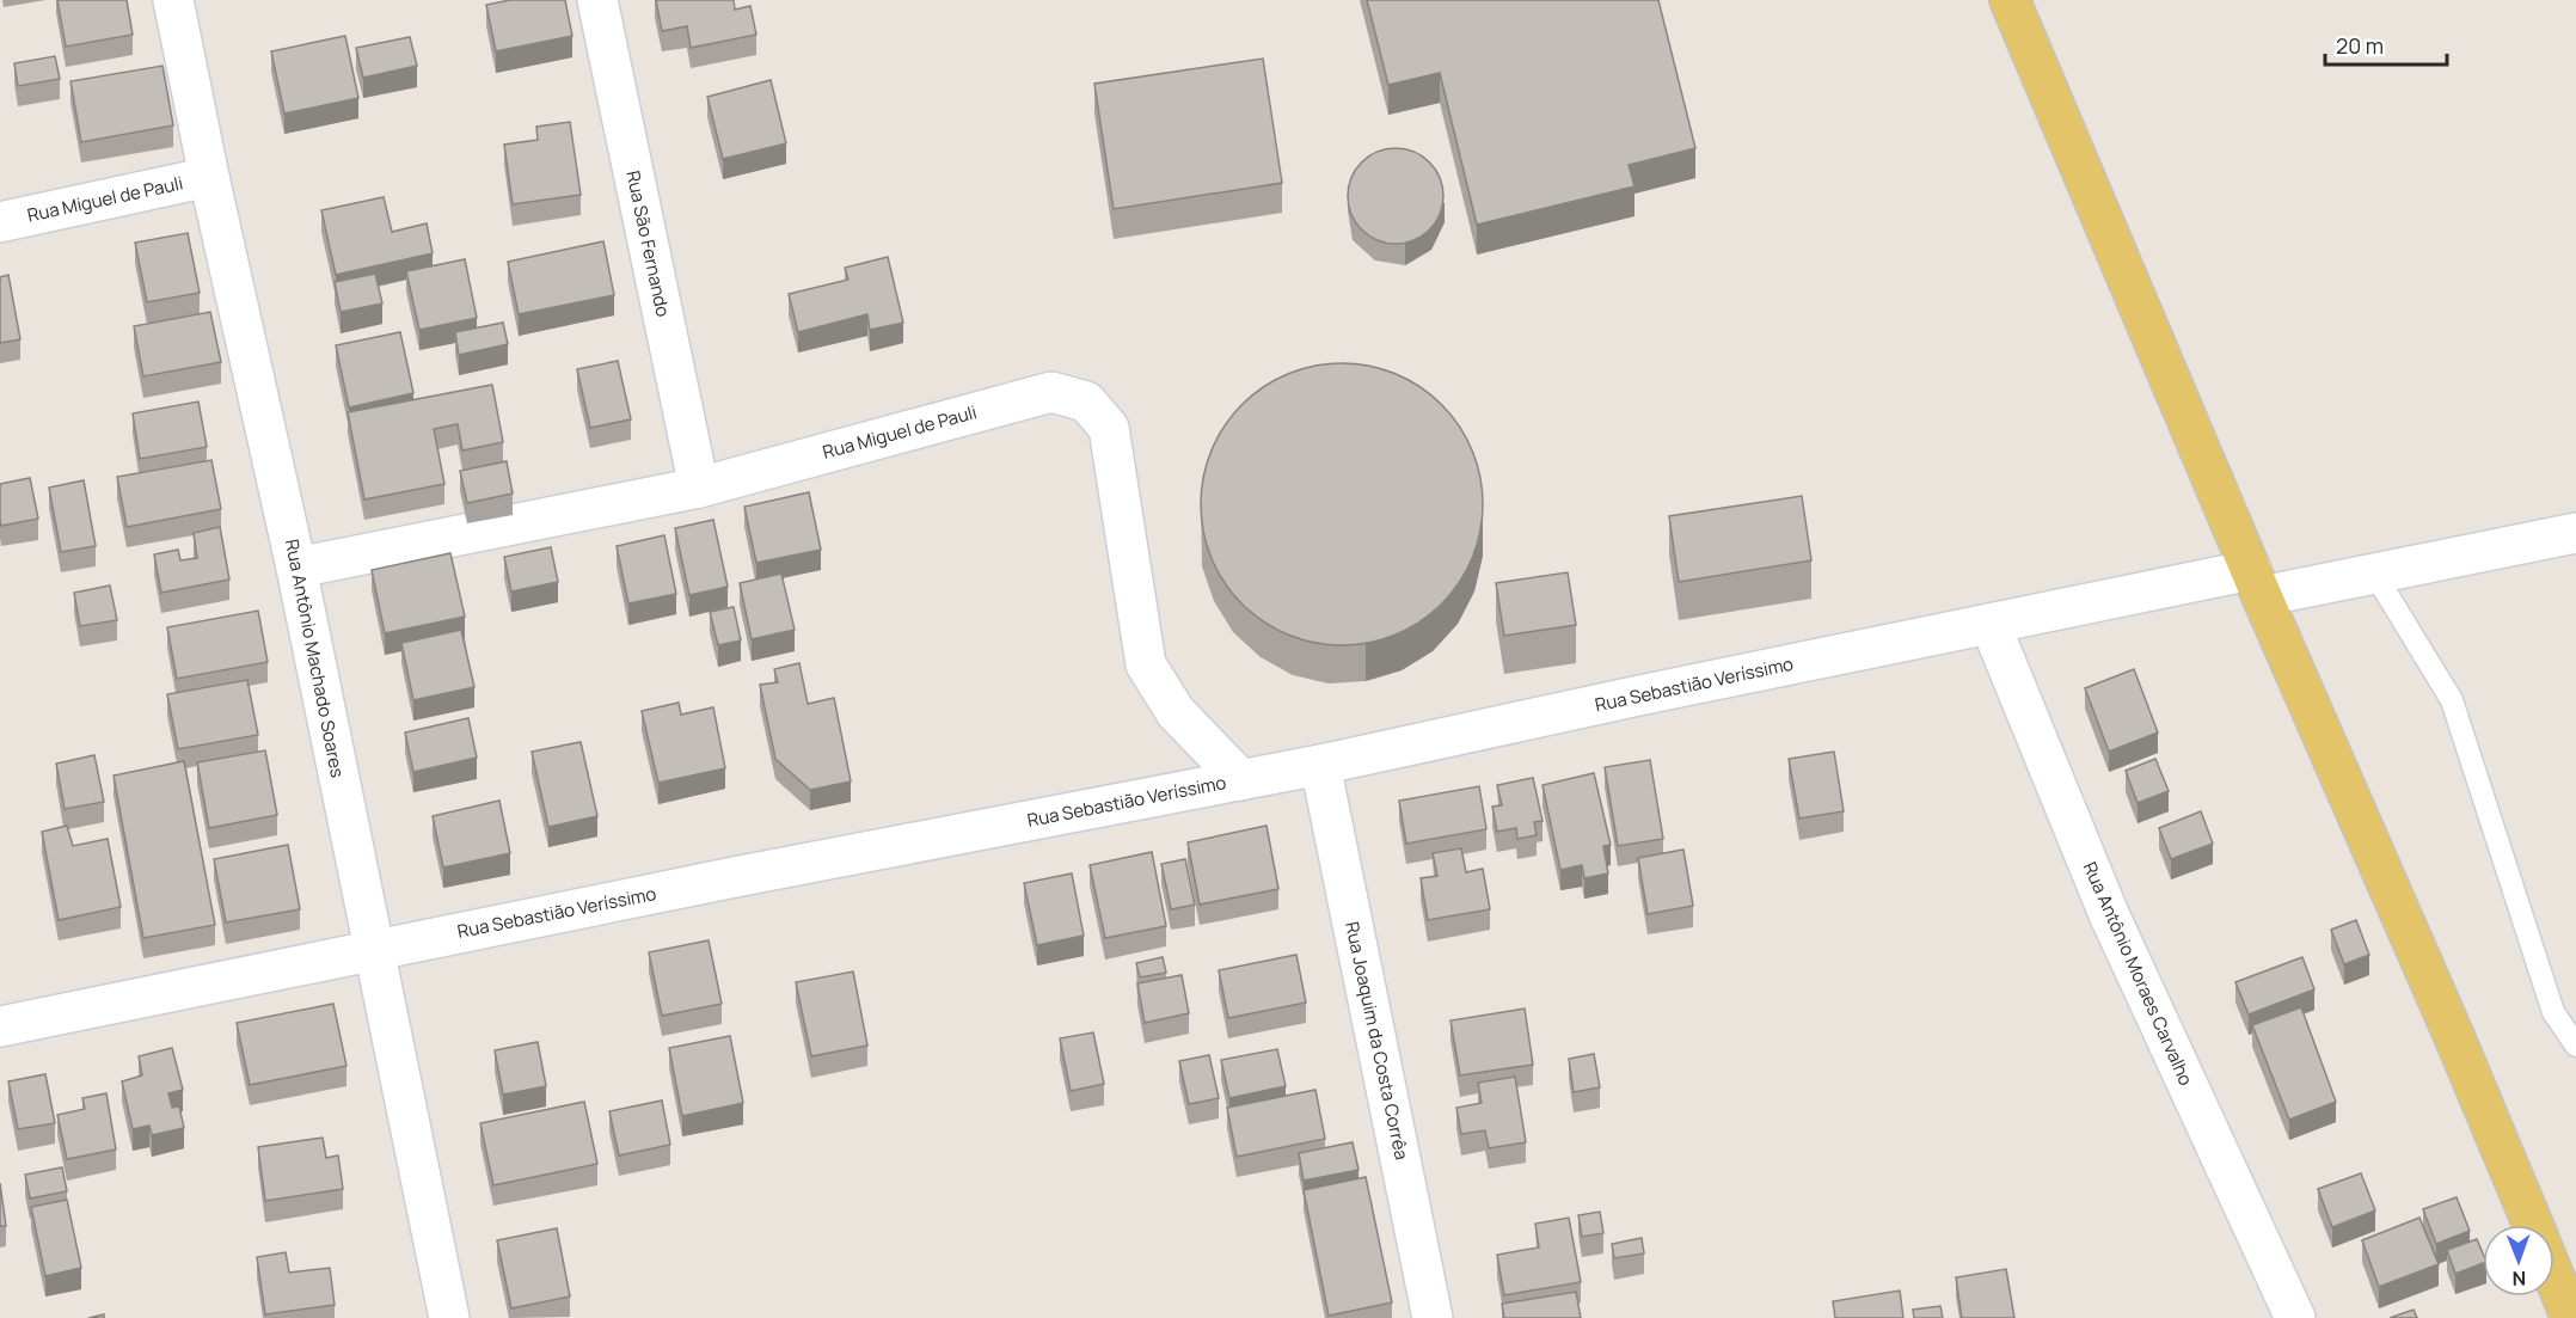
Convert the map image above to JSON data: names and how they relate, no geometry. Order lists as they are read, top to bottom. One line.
{"streets":{"street":["Rua Miguel de Pauli","Rua São Fernando","Rua Antônio Machado Soares","Rua Sebastião Veríssimo","Rua Antônio Moraes Carvalho","Rua Joaquim da Costa Corrêa"]},"crossings":[["Rua Miguel de Pauli","Rua São Fernando"],["Rua Miguel de Pauli","Rua Antônio Machado Soares"],["Rua Miguel de Pauli","Rua Sebastião Veríssimo"],["Rua Antônio Machado Soares","Rua Sebastião Veríssimo"],["Rua Sebastião Veríssimo","Rua Antônio Moraes Carvalho"],["Rua Sebastião Veríssimo","Rua Joaquim da Costa Corrêa"]],"scale_bar":"20 m","north":"bottom"}
